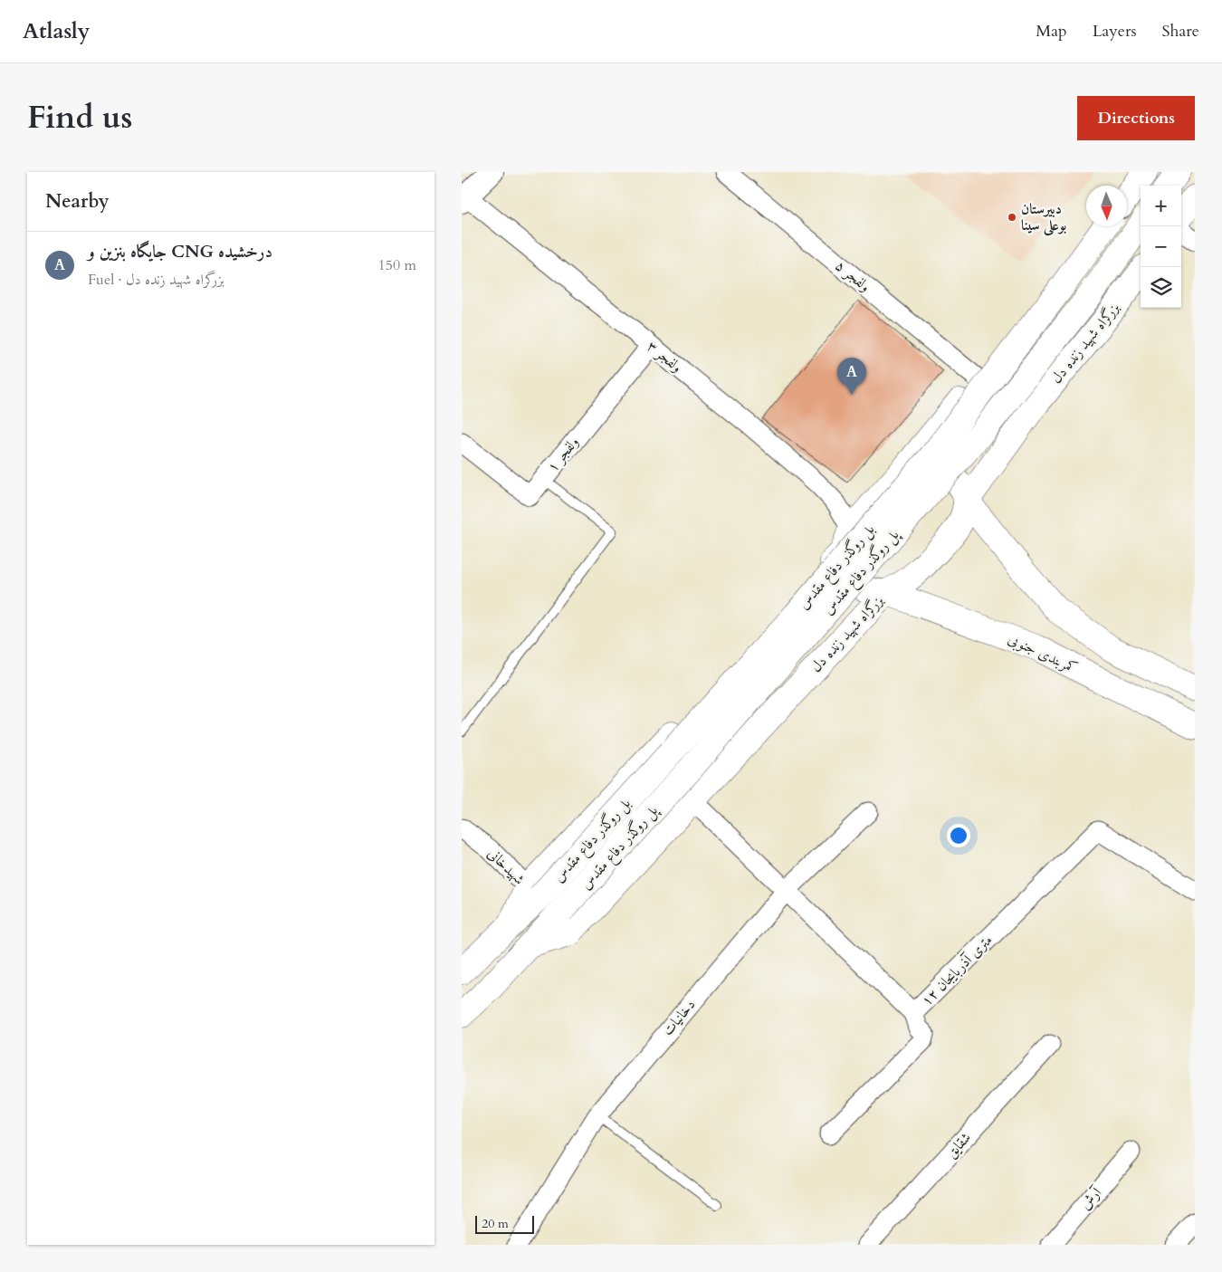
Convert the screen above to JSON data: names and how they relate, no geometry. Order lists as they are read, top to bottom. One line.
{"streets":{"main road":["بزرگراه شهید زنده دل","بل روگذر دفاع مقدس","پل روگذر دفاع مقدس","کمربندی جنوبی"],"street":["ولفجر ۵","ولفجر ۳","ولفجر ۱","شهیدخانی","۱۲ متری آذربایجان","دخانیات","شقایق","آرش"]},"crossings":[["بزرگراه شهید زنده دل","پل روگذر دفاع مقدس"],["بزرگراه شهید زنده دل","کمربندی جنوبی"],["بزرگراه شهید زنده دل","۱۲ متری آذربایجان"],["ولفجر ۳","ولفجر ۱"],["ولفجر ۳","کمربندی جنوبی"],["بل روگذر دفاع مقدس","شهیدخانی"],["۱۲ متری آذربایجان","دخانیات"]],"places":["دبیرستان بوعلی سینا"],"scale_bar":"20 m","north":"bottom","page":{"header":"Atlasly","nav":["Map","Layers","Share"],"title":"Find us","buttons":"Directions","heading":"Nearby","map_buttons":["+","−"],"list":[{"mark":"A","name":"جایگاه بنزین و CNG درخشیده","note":"Fuel · بزرگراه شهید زنده دل","value":"150 m"}],"pins":"A","scale":"20 m"}}
